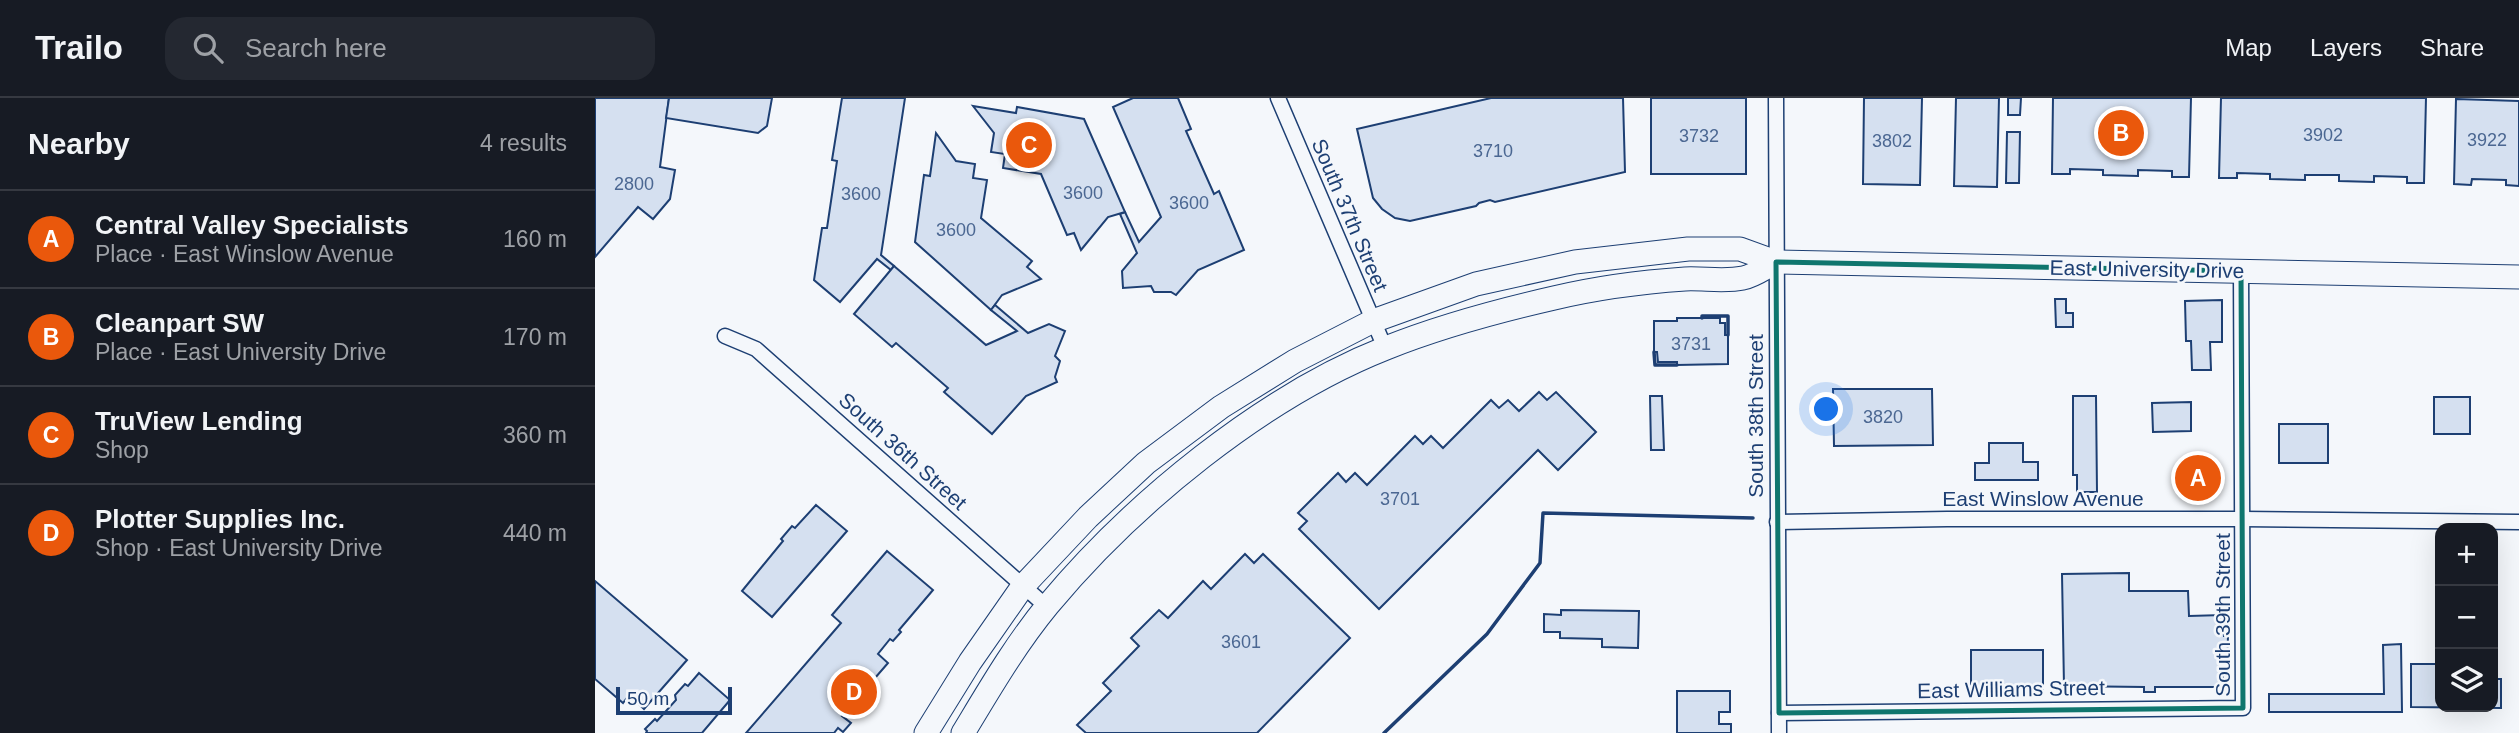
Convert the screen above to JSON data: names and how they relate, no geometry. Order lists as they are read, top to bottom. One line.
{"streets":{"main road":["East University Drive"],"street":["South 37th Street","South 38th Street","South 36th Street","East Winslow Avenue","South 39th Street","East Williams Street"]},"crossings":[["South 37th Street","East University Drive"],["East University Drive","South 38th Street"],["East University Drive","South 36th Street"],["East University Drive","South 39th Street"],["South 38th Street","East Winslow Avenue"],["South 38th Street","East Williams Street"],["East Winslow Avenue","South 39th Street"],["South 39th Street","East Williams Street"]],"house_numbers":["3902","3732","3922","3802","3710","2800","3600","3600","3600","3600","3731","3820","3701","3601"],"scale_bar":"50 m","page":{"header":"Trailo","search":"Search here","nav":["Map","Layers","Share"],"heading":["Nearby","4 results"],"pins":["B","C","A","D"],"list":[{"mark":"A","name":"Central Valley Specialists","note":"Place · East Winslow Avenue","value":"160 m"},{"mark":"B","name":"Cleanpart SW","note":"Place · East University Drive","value":"170 m"},{"mark":"C","name":"TruView Lending","note":"Shop","value":"360 m"},{"mark":"D","name":"Plotter Supplies Inc.","note":"Shop · East University Drive","value":"440 m"}],"map_buttons":["+","−"],"scale":"50 m"}}
